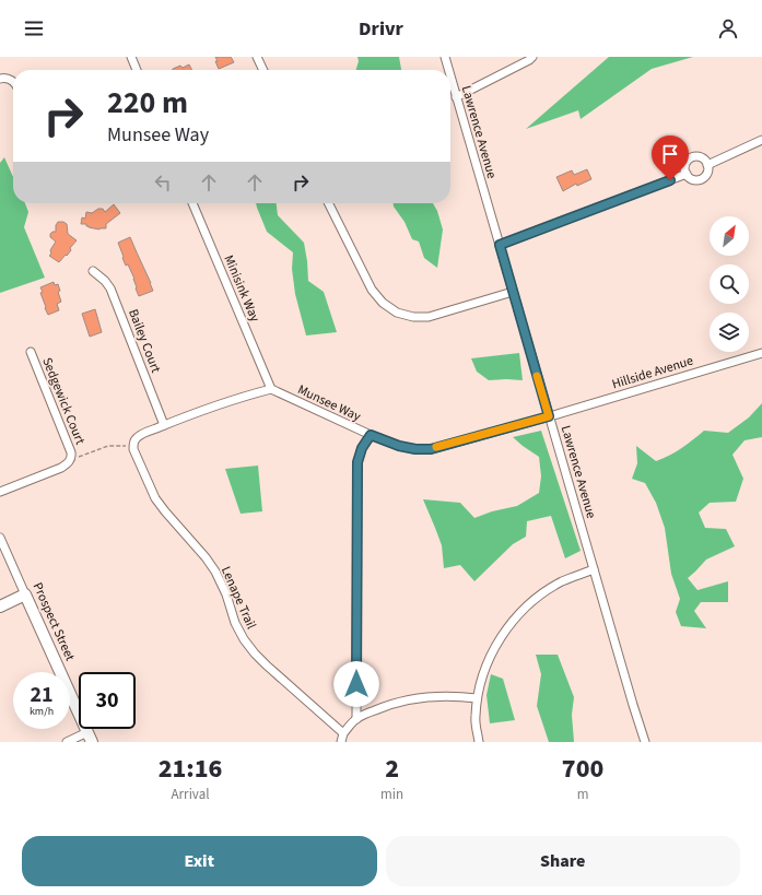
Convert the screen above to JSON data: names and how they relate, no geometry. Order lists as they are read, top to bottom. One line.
{"streets":{"street":["Lawrence Avenue","Minisink Way","Bailey Court","Hillside Avenue","Sedgewick Court","Munsee Way","Lenape Trail","Prospect Street"]},"crossings":[["Lawrence Avenue","Hillside Avenue"],["Lawrence Avenue","Munsee Way"],["Minisink Way","Munsee Way"],["Hillside Avenue","Munsee Way"]],"north":"top right","page":{"header":"Drivr","turn":["220 m","Munsee Way"],"speed":"21 km/h","limit":"30","eta":["21:16","Arrival","2","min","700","m"],"buttons":["Exit","Share"]}}
